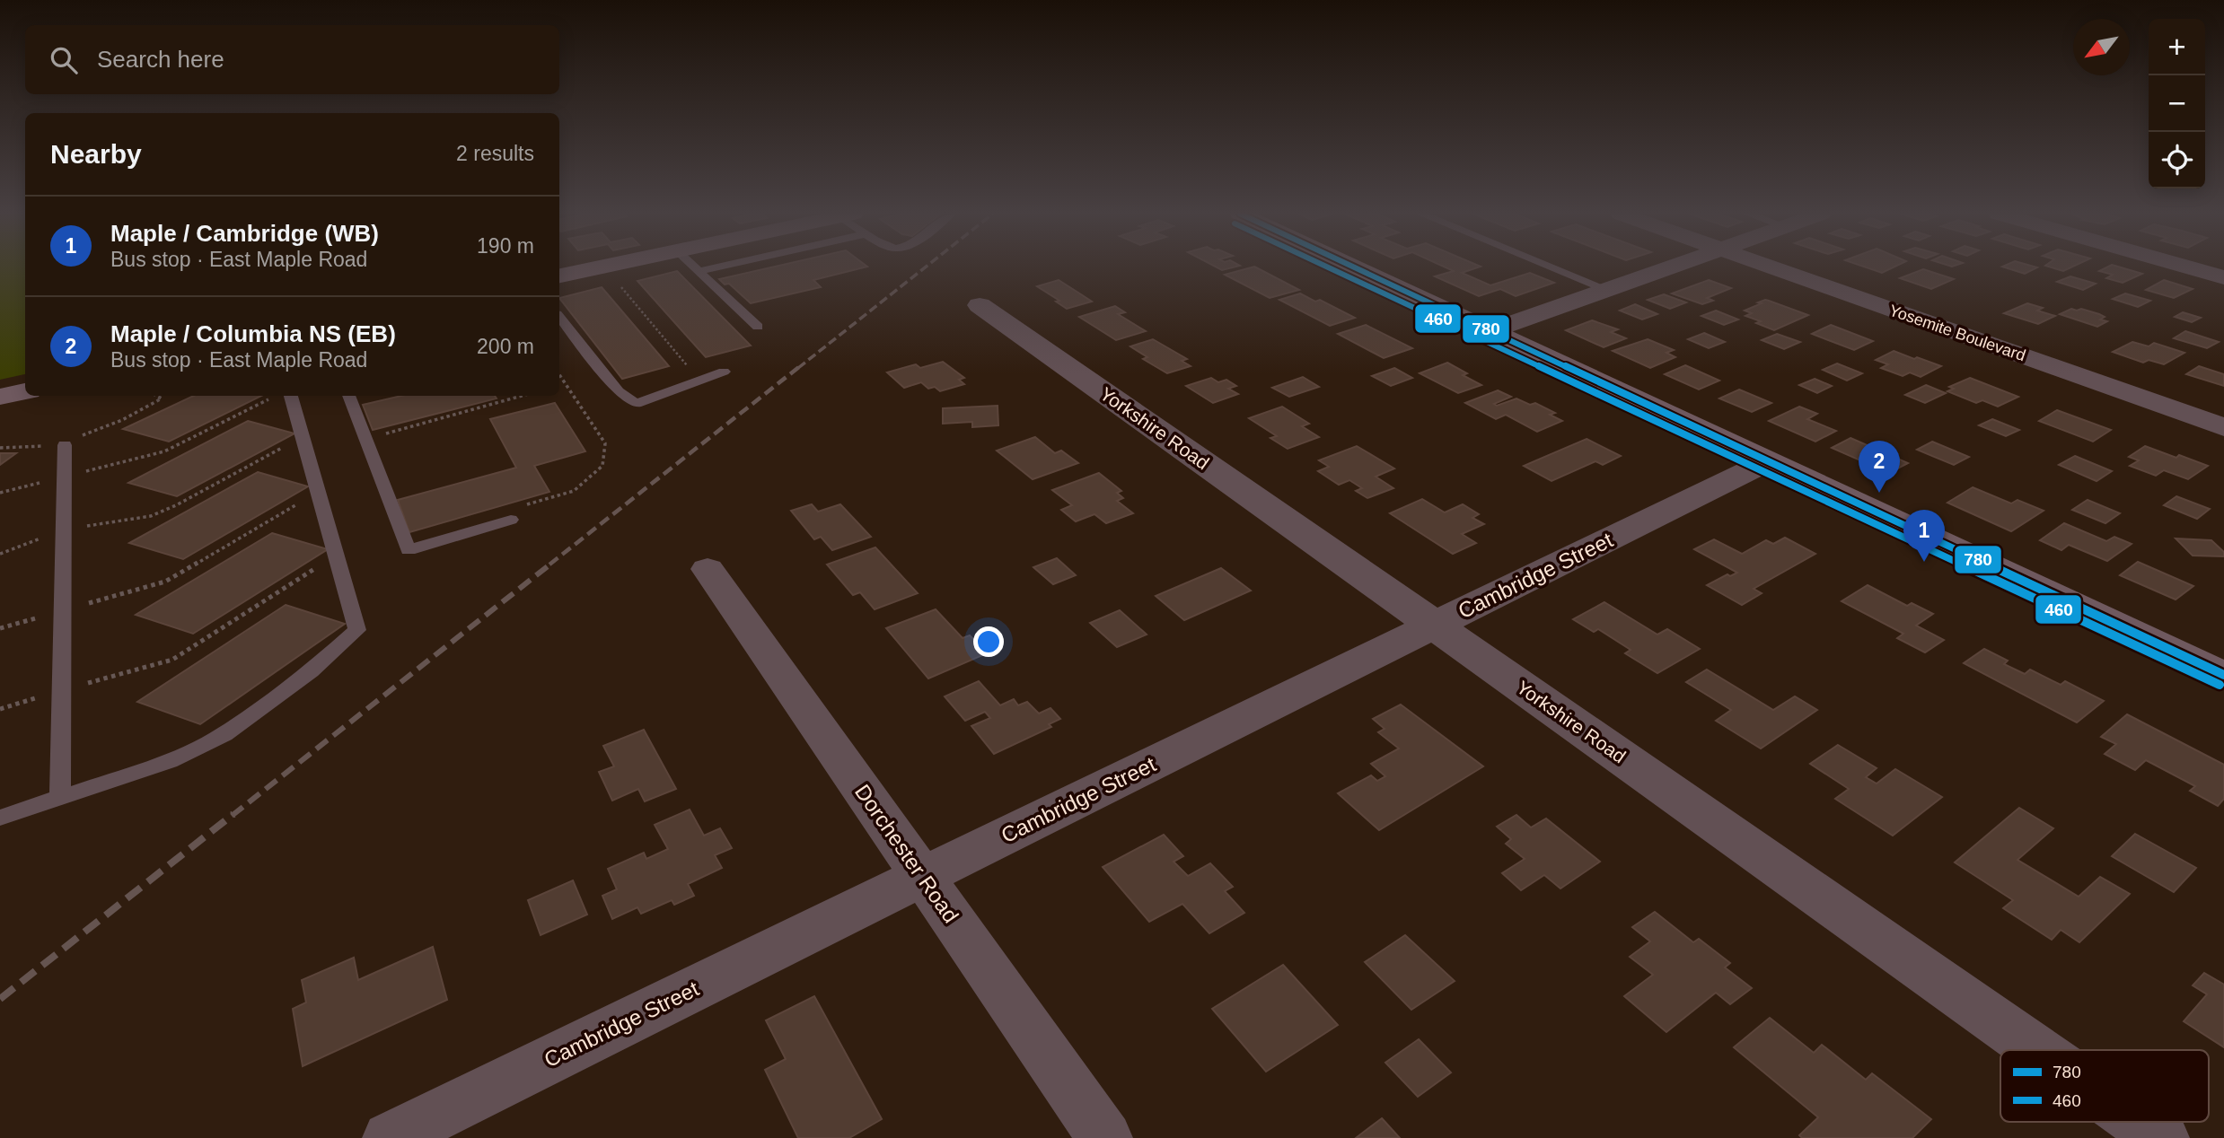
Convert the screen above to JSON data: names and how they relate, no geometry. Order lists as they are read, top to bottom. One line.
{"streets":{"street":["Yosemite Boulevard","Yorkshire Road","Cambridge Street","Dorchester Road"]},"crossings":[["Yorkshire Road","Cambridge Street"],["Cambridge Street","Dorchester Road"]],"lines":["transit line 780","transit line 460"],"legend":["780","460"],"north":"bottom left","page":{"map_buttons":["+","−"],"search":"Search here","heading":["Nearby","2 results"],"list":[{"mark":"1","name":"Maple / Cambridge (WB)","note":"Bus stop · East Maple Road","value":"190 m"},{"mark":"2","name":"Maple / Columbia NS (EB)","note":"Bus stop · East Maple Road","value":"200 m"}],"pins":["2","1"]}}
